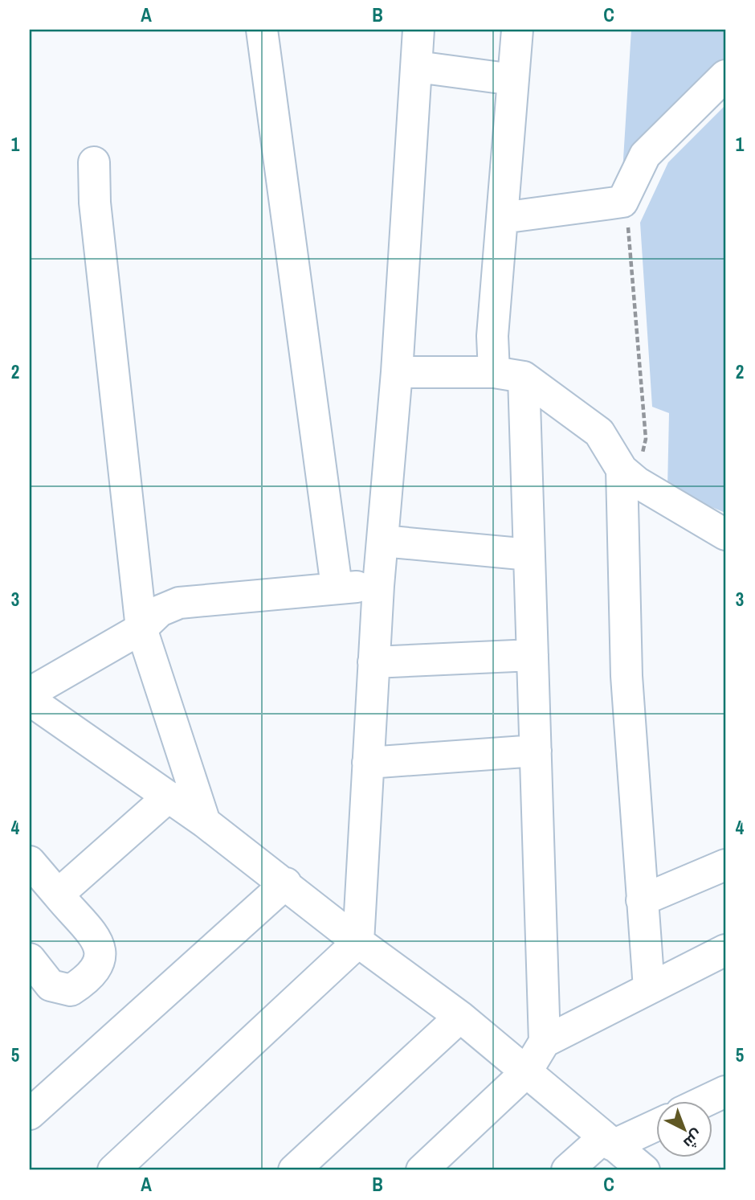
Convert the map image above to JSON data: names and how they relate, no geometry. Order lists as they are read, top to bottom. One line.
{"north":"bottom right","grid":{"columns":["A","B","C"],"rows":["1","2","3","4","5"]}}
